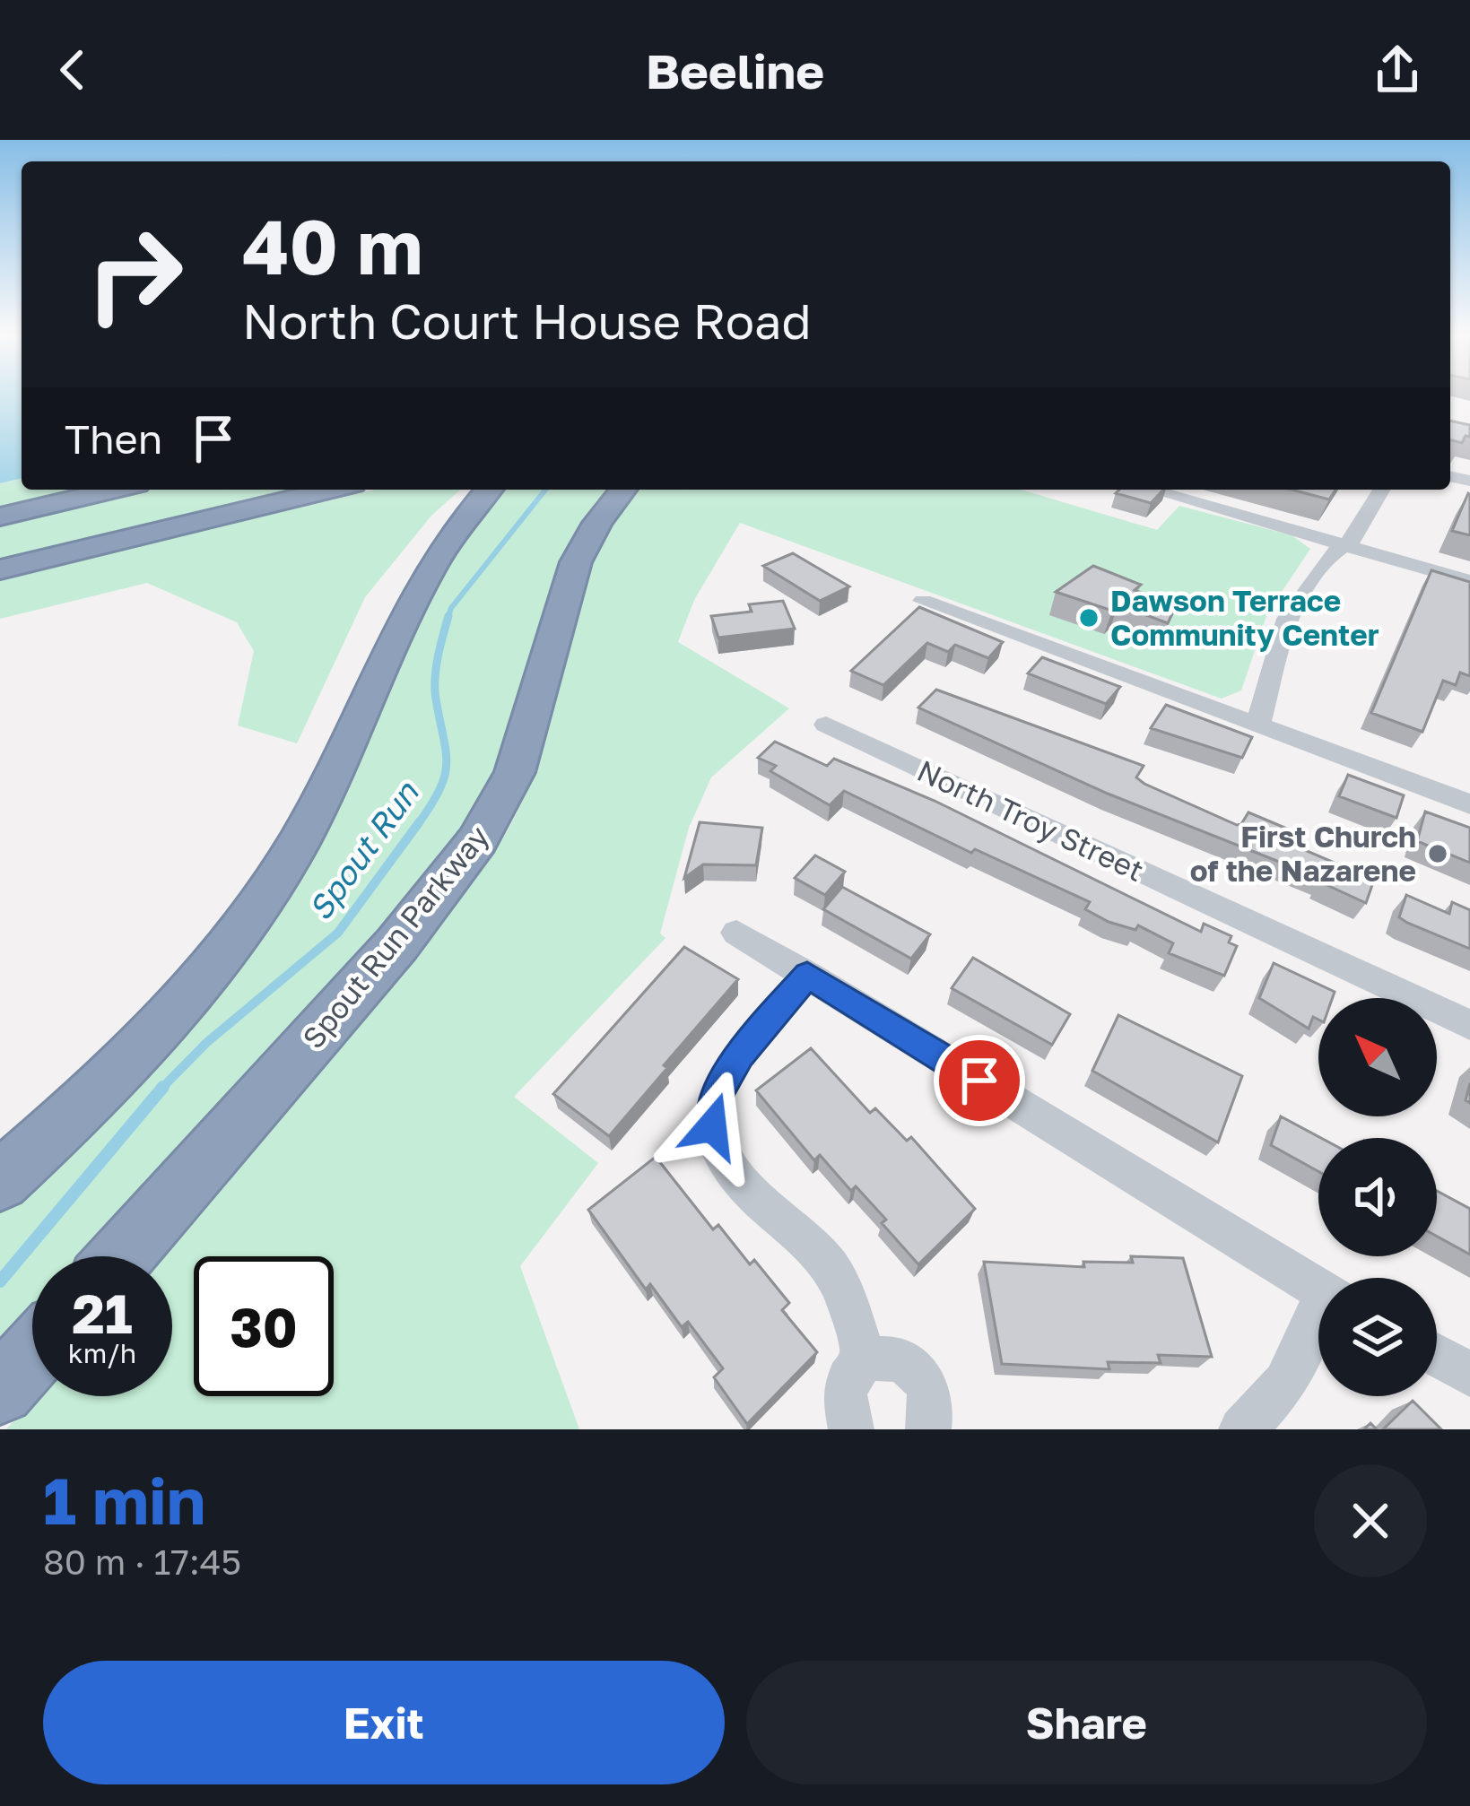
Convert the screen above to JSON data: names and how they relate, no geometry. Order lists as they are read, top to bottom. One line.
{"streets":{"highway":["Spout Run Parkway"],"street":["North Troy Street"]},"water":["Spout Run"],"places":["Dawson Terrace Community Center","First Church of the Nazarene"],"north":"top left","page":{"header":"Beeline","turn":["40 m","North Court House Road"],"then":"Then","speed":"21 km/h","limit":"30","heading":["1 min","80 m · 17:45"],"buttons":["Exit","Share"]}}
